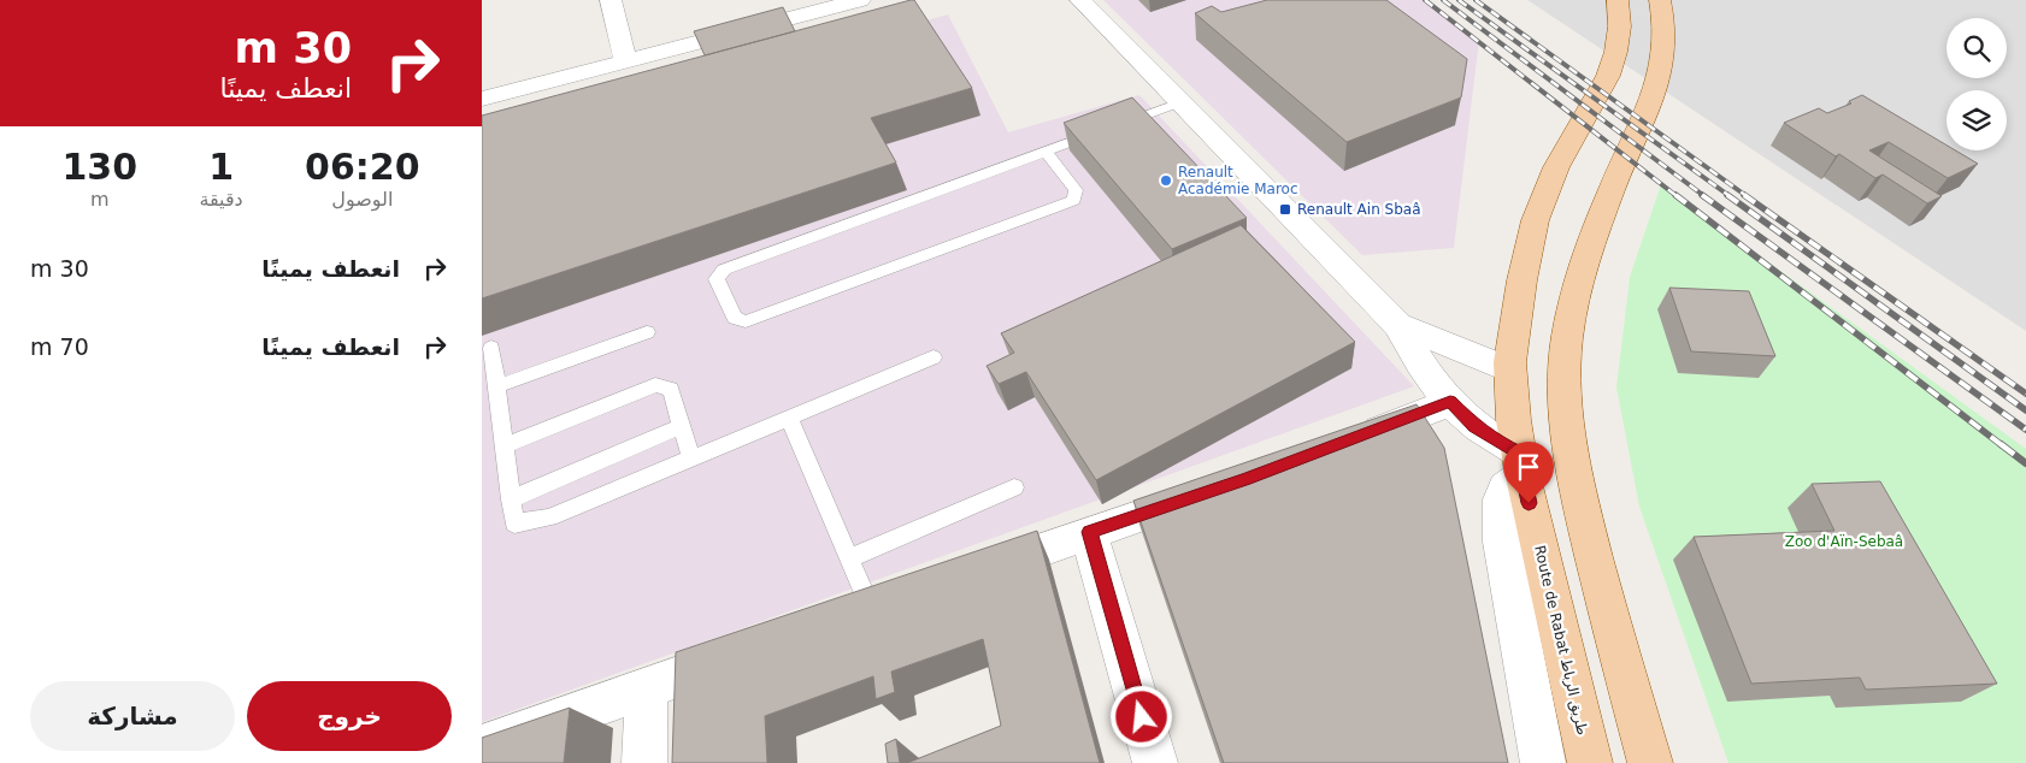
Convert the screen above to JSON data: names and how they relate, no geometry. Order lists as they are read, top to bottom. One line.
{"streets":{"main road":["Route de Rabat طريق الرباط"]},"parks":["Zoo d'Aïn-Sebaâ"],"places":{"other":["Renault Académie Maroc"],"transit":["Renault Ain Sbaâ"]},"page":{"turn":["30 m","انعطف يمينًا"],"eta":["06:20","الوصول","1","دقيقة","130","m"],"list":[{"name":"انعطف يمينًا","value":"30 m"},{"name":"انعطف يمينًا","value":"70 m"}],"buttons":["خروج","مشاركة"]}}
